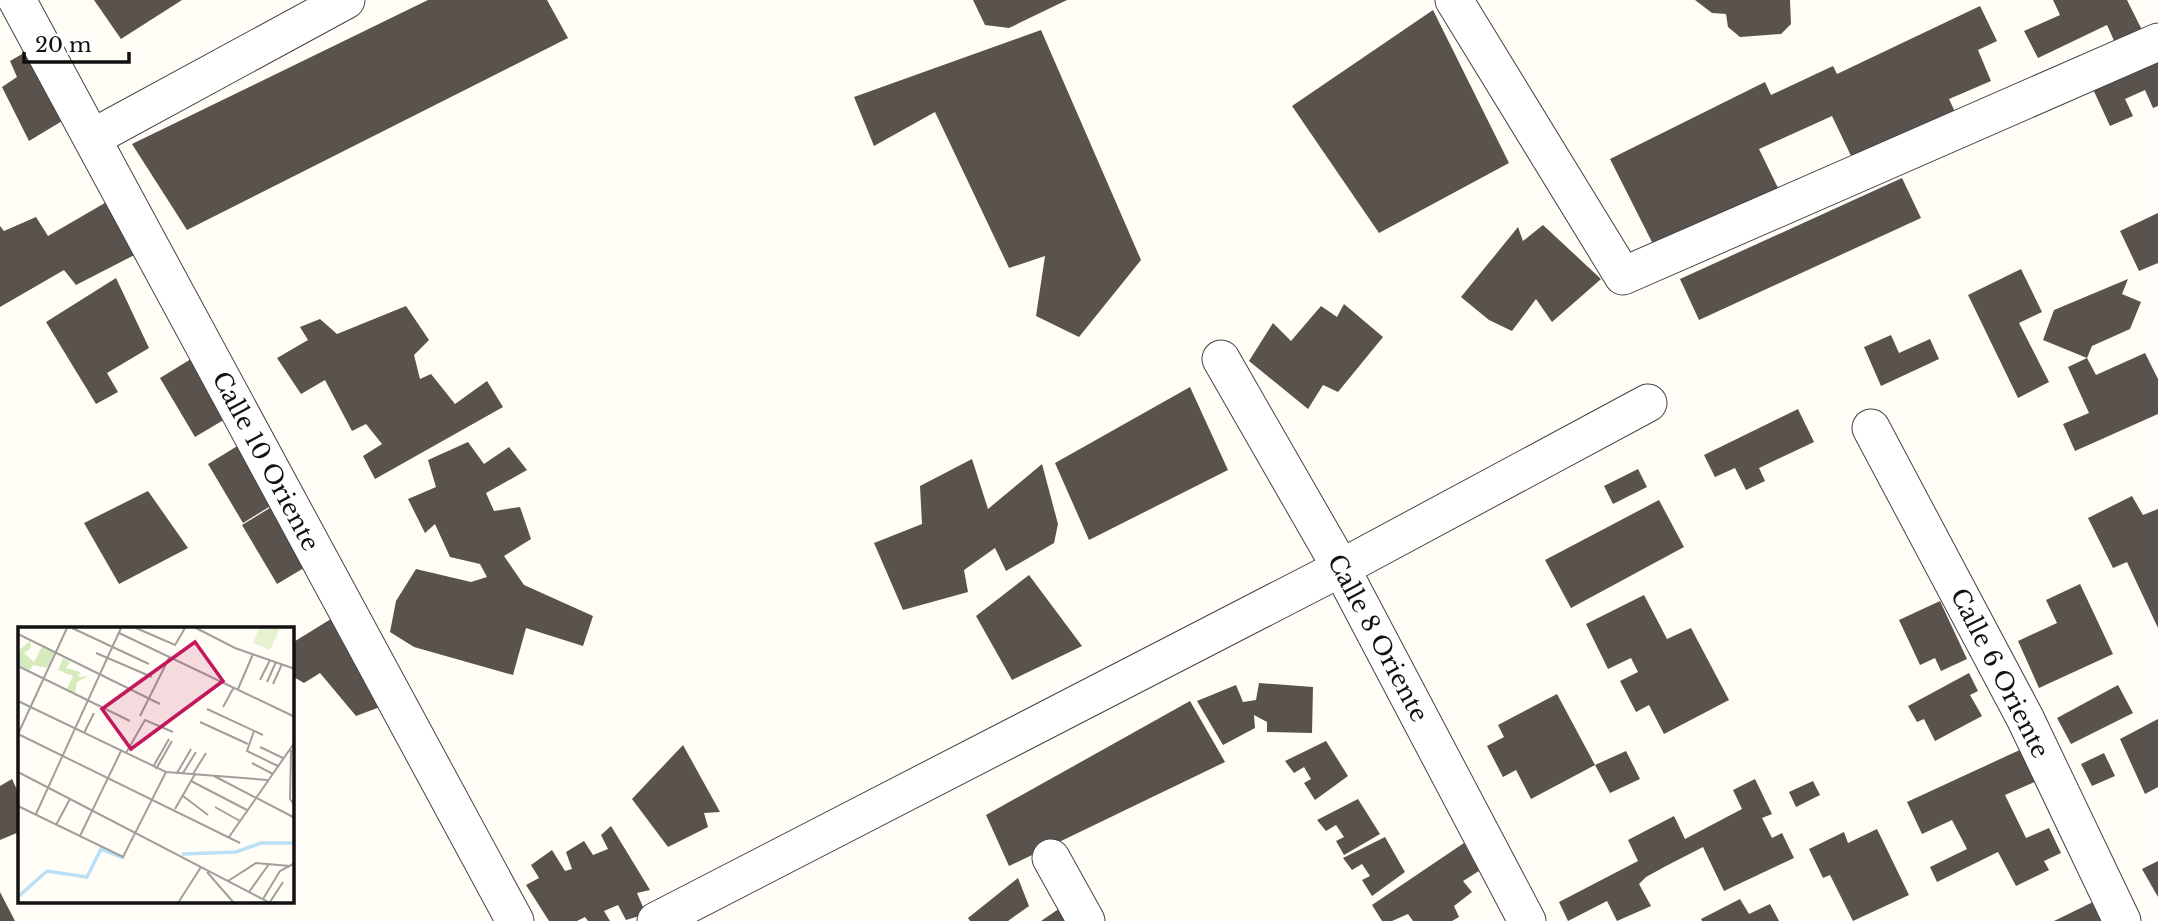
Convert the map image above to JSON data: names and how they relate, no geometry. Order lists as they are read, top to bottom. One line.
{"streets":{"street":["Calle 10 Oriente","Calle 8 Oriente","Calle 6 Oriente"]},"scale_bar":"20 m"}
